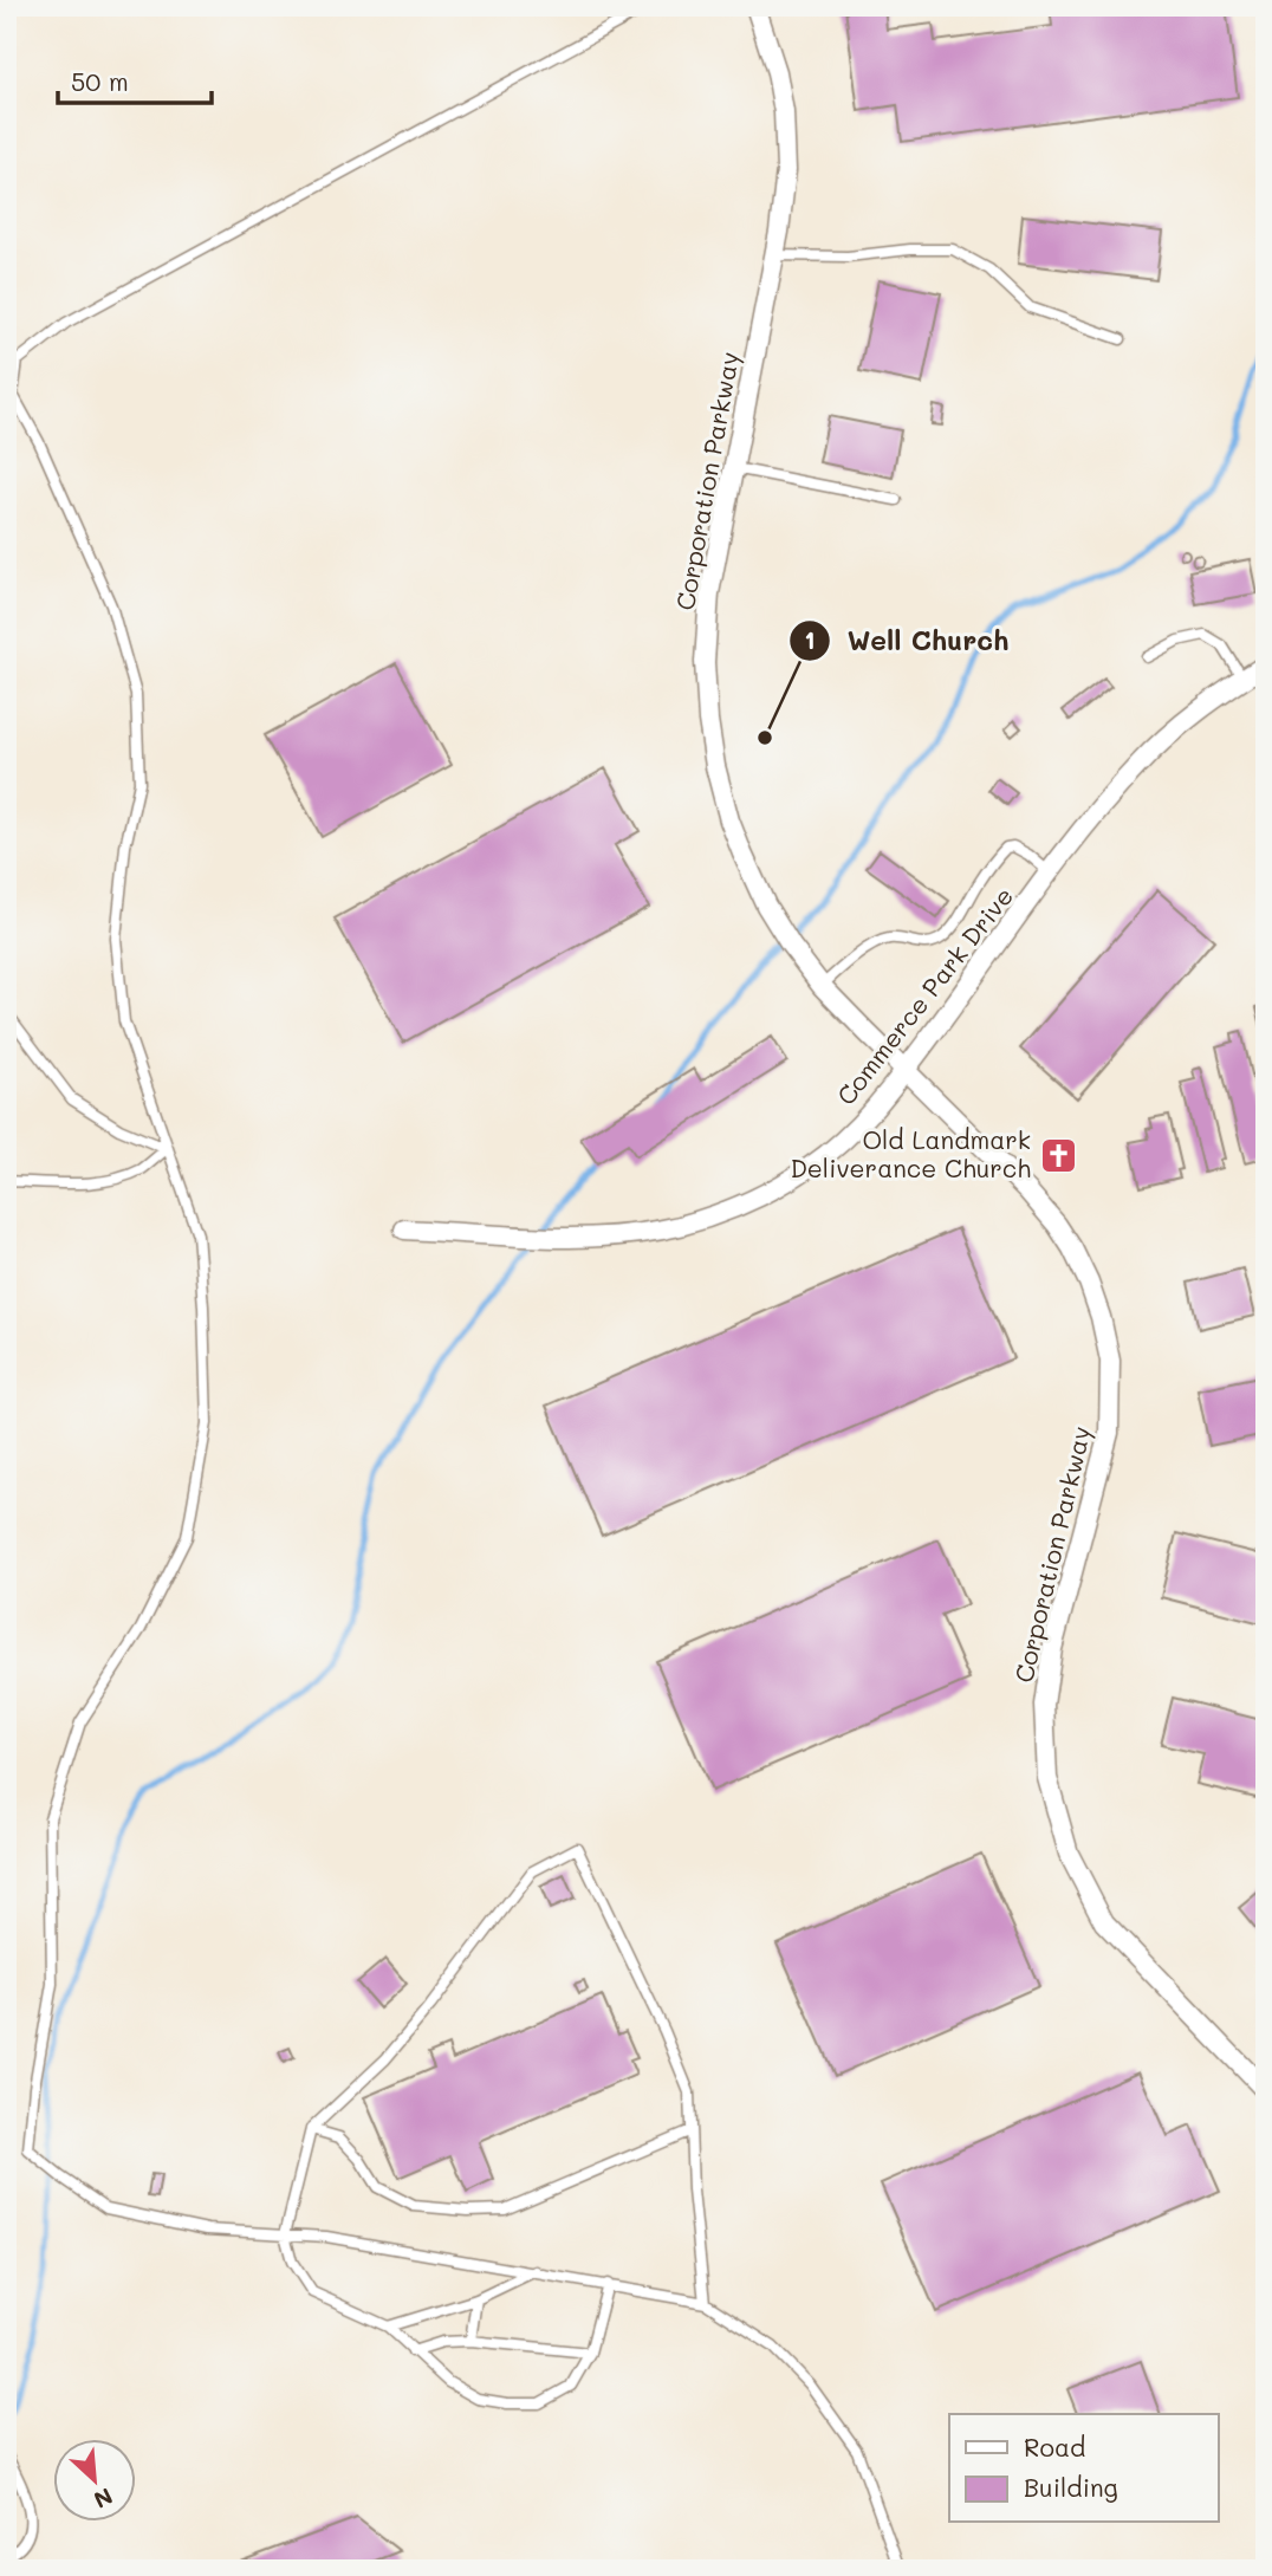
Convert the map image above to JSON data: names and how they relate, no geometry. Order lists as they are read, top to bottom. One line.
{"streets":{"street":["Corporation Parkway","Commerce Park Drive"]},"crossings":[["Corporation Parkway","Commerce Park Drive"]],"places":{"other":["Well Church"],"church":["Old Landmark Deliverance Church"]},"legend":["Road","Building"],"scale_bar":"50 m","north":"bottom right"}
